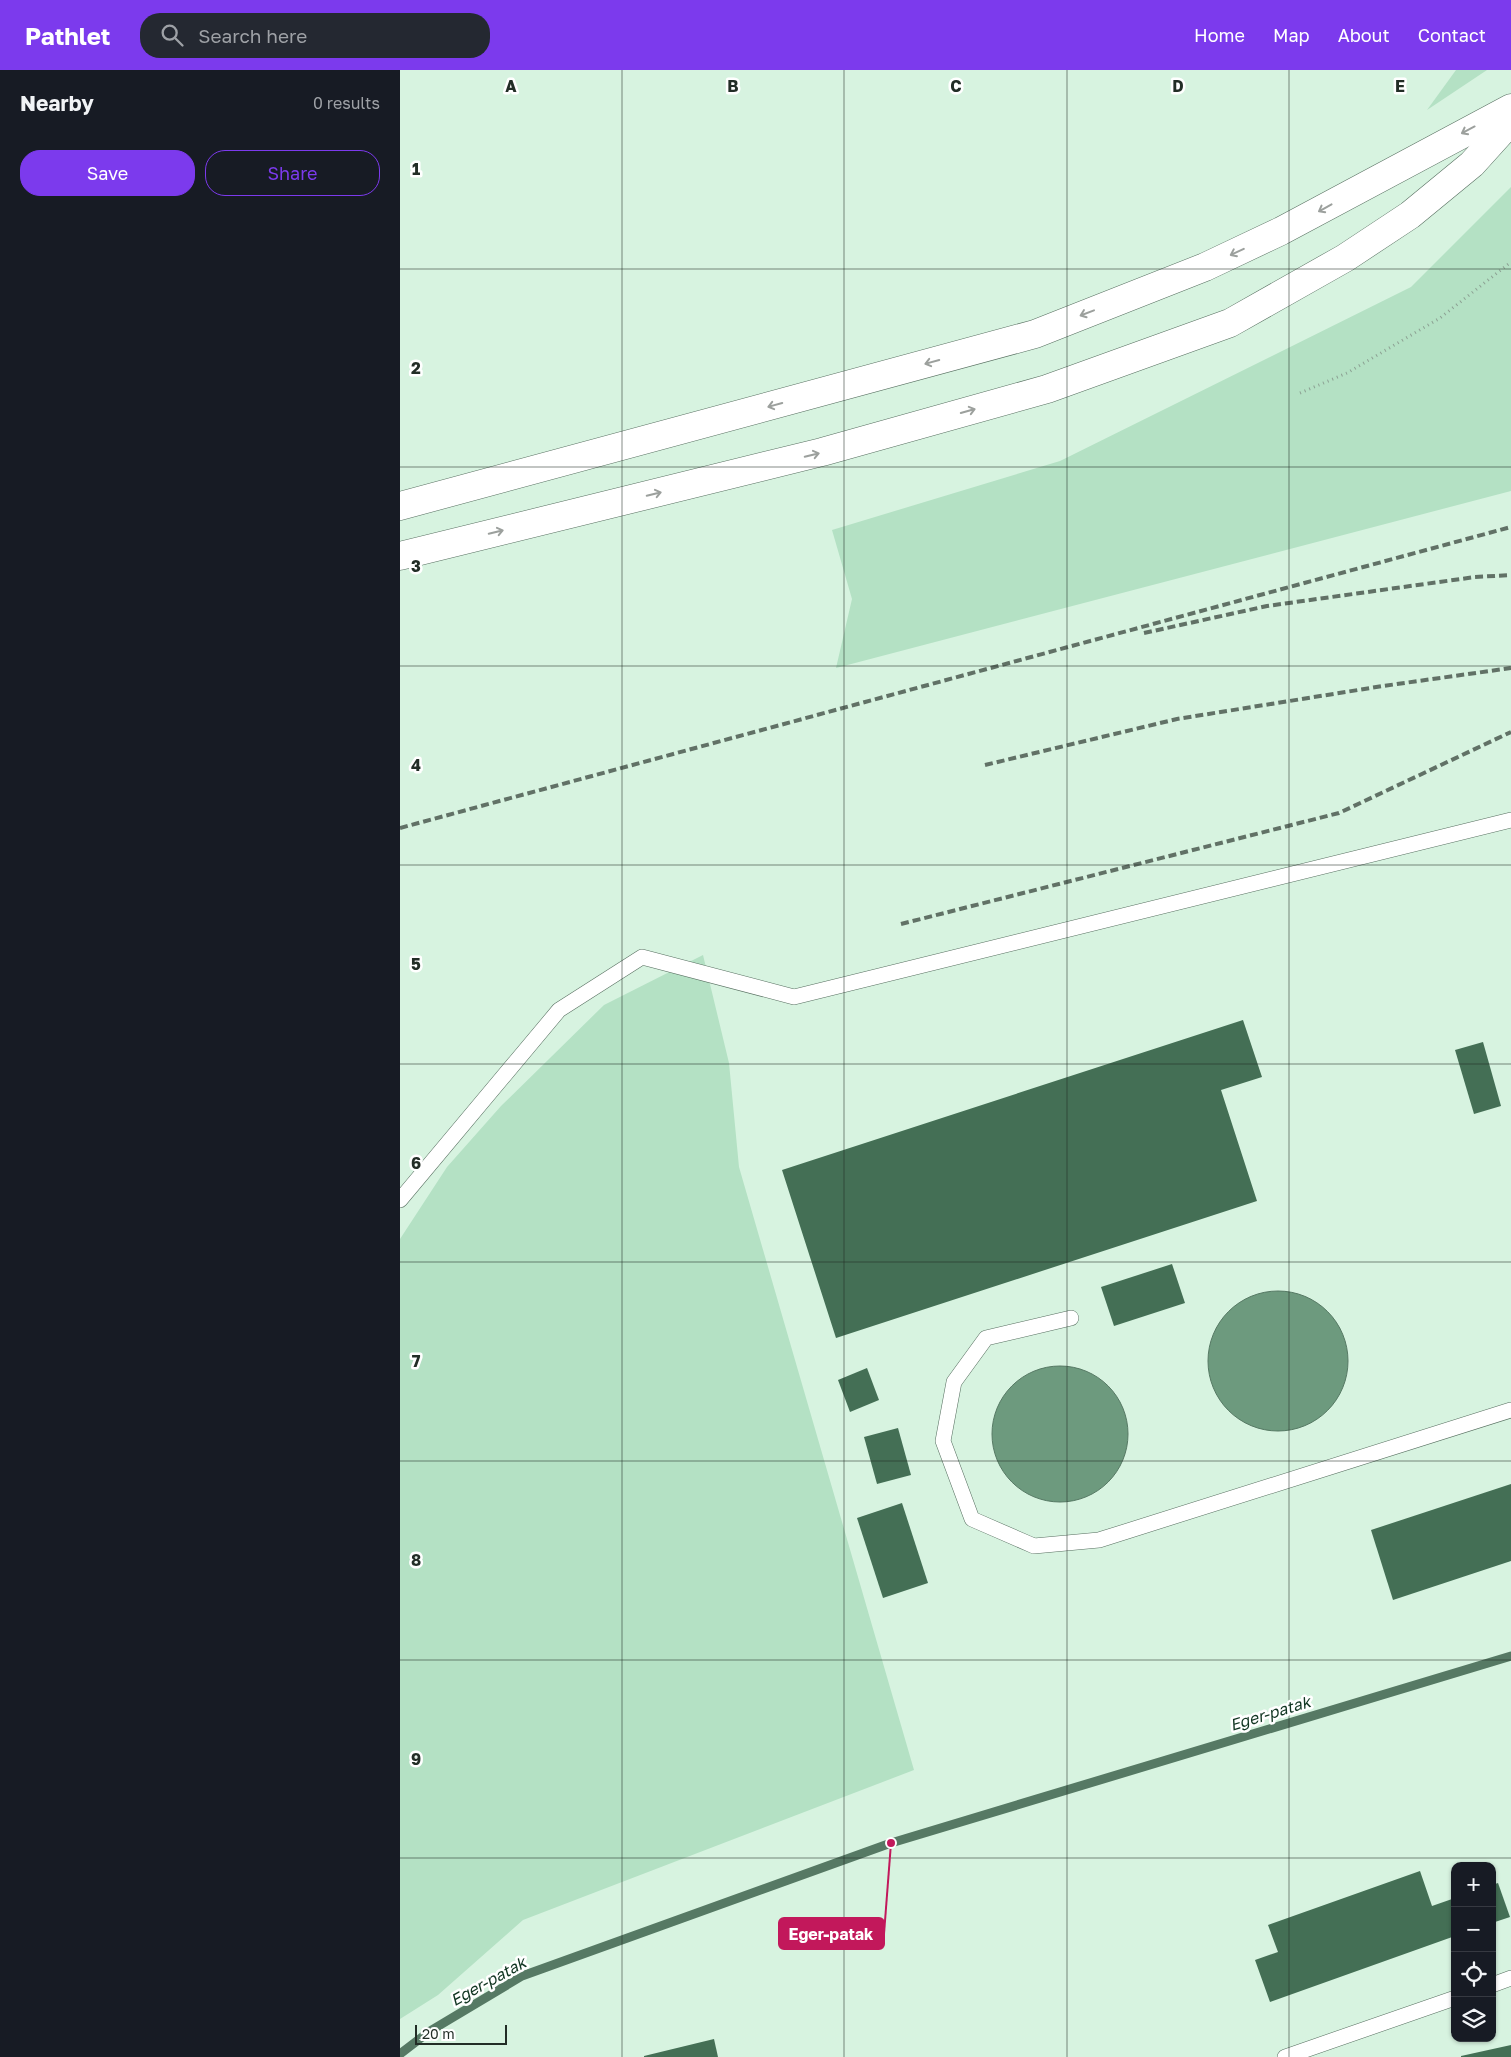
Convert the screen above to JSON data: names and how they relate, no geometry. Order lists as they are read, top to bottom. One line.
{"water":["Eger-patak"],"places":["Eger-patak"],"scale_bar":"20 m","page":{"header":"Pathlet","search":"Search here","nav":["Home","Map","About","Contact"],"heading":["Nearby","0 results"],"buttons":["Save","Share"],"map_buttons":["+","−"],"scale":"20 m"},"grid":{"columns":["A","B","C","D","E"],"rows":["1","2","3","4","5","6","7","8","9"]}}
